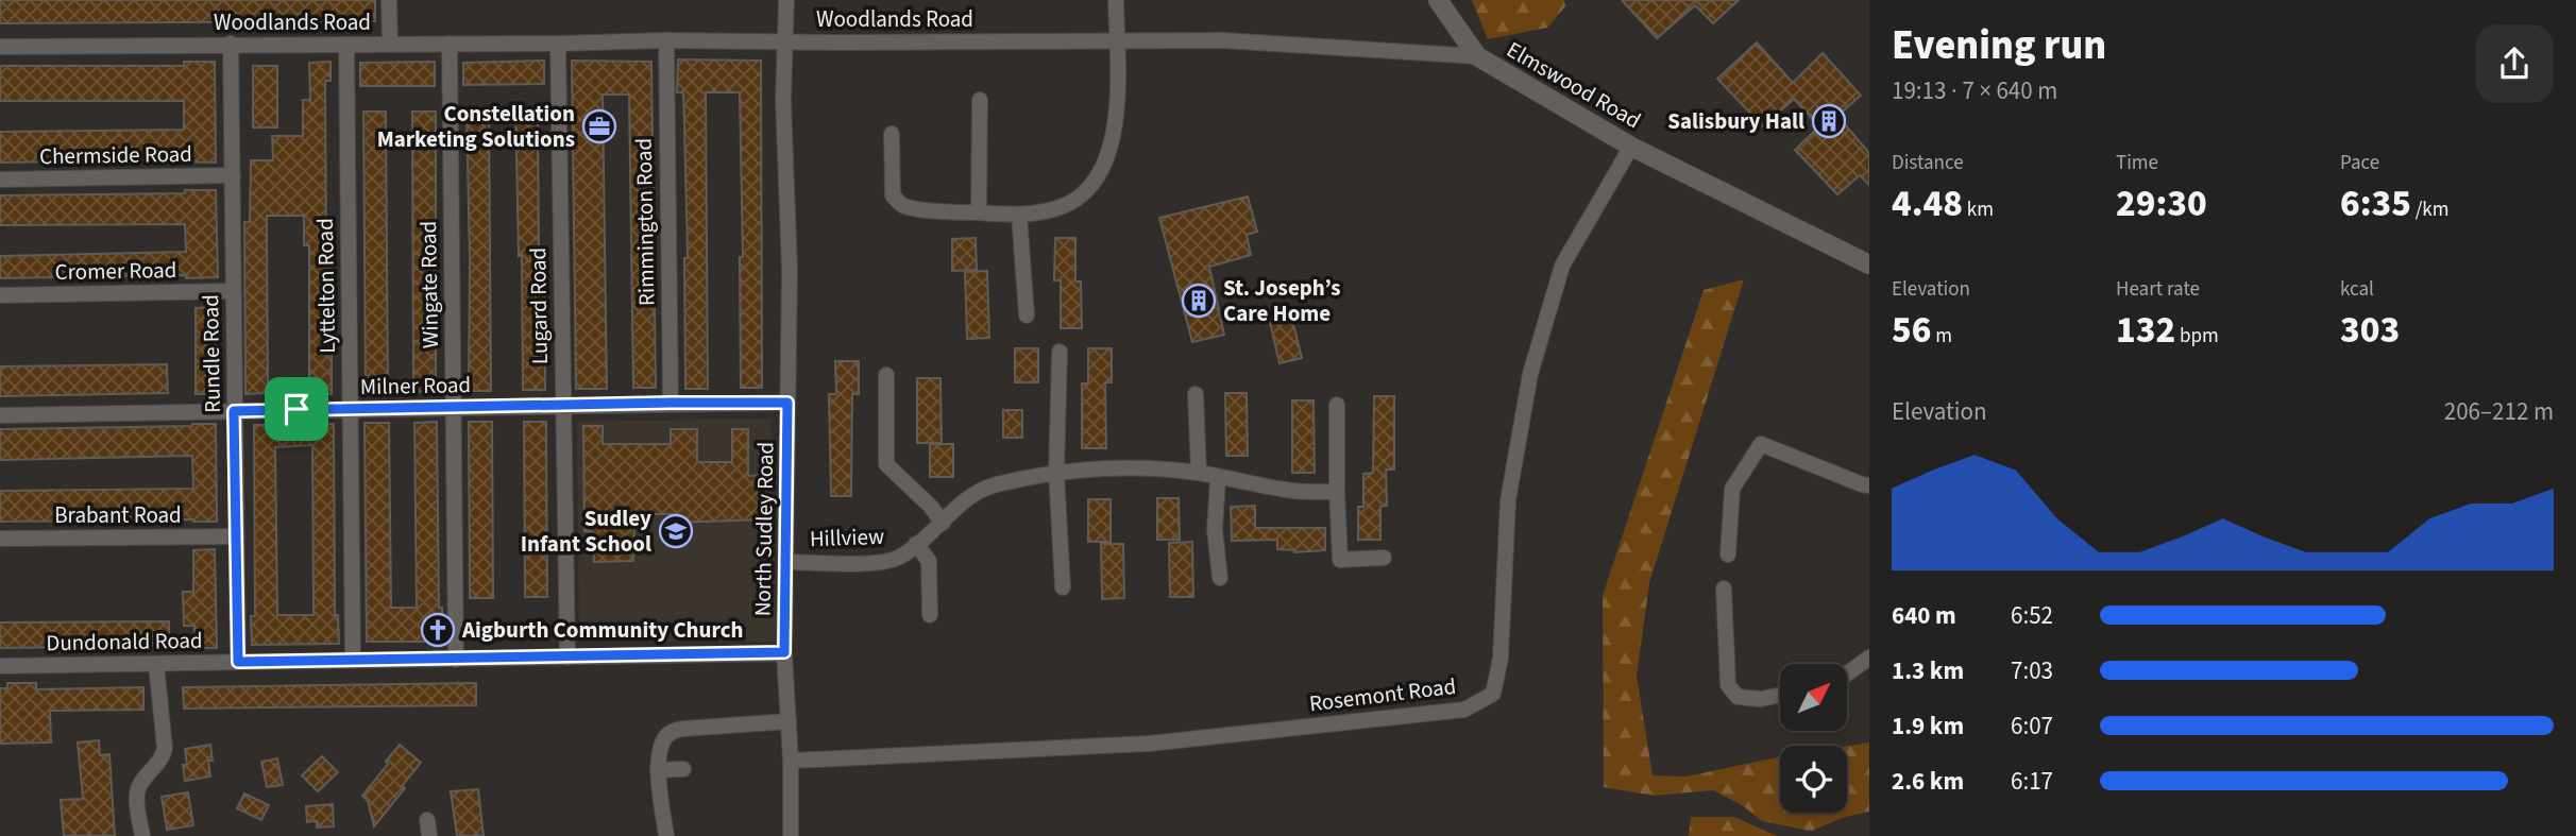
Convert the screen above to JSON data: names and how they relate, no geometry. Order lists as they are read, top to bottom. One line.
{"streets":{"street":["Woodlands Road","Elmswood Road","Chermside Road","Rimmington Road","Cromer Road","Wingate Road","Lyttelton Road","Lugard Road","Rundle Road","Milner Road","Brabant Road","North Sudley Road","Hillview","Dundonald Road","Rosemont Road"]},"crossings":[["Woodlands Road","Elmswood Road"],["Woodlands Road","Rimmington Road"],["Woodlands Road","Wingate Road"],["Woodlands Road","Lyttelton Road"],["Woodlands Road","Lugard Road"],["Woodlands Road","Rundle Road"],["Woodlands Road","North Sudley Road"],["Elmswood Road","Rosemont Road"],["Chermside Road","Rundle Road"],["Rimmington Road","Milner Road"],["Cromer Road","Rundle Road"],["Wingate Road","Milner Road"],["Wingate Road","Dundonald Road"],["Lyttelton Road","Milner Road"],["Lyttelton Road","Dundonald Road"],["Lugard Road","Milner Road"],["Lugard Road","Dundonald Road"],["Rundle Road","Milner Road"],["Rundle Road","Brabant Road"],["Rundle Road","Dundonald Road"],["Milner Road","North Sudley Road"],["North Sudley Road","Hillview"],["North Sudley Road","Dundonald Road"],["North Sudley Road","Rosemont Road"]],"places":{"building":["Salisbury Hall","St. Joseph’s Care Home"],"office":["Constellation Marketing Solutions"],"school or university":["Sudley Infant School"],"church":["Aigburth Community Church"]},"north":"top right","page":{"heading":["Evening run","19:13 · 7 × 640 m"],"stats":[["Distance","4.48 km"],["Time","29:30"],["Pace","6:35 /km"],["Elevation","56 m"],["Heart rate","132 bpm"],["kcal","303"]],"chart":["Elevation","206–212 m"],"list":[{"name":"640 m","note":"6:52"},{"name":"1.3 km","note":"7:03"},{"name":"1.9 km","note":"6:07"},{"name":"2.6 km","note":"6:17"}]}}
